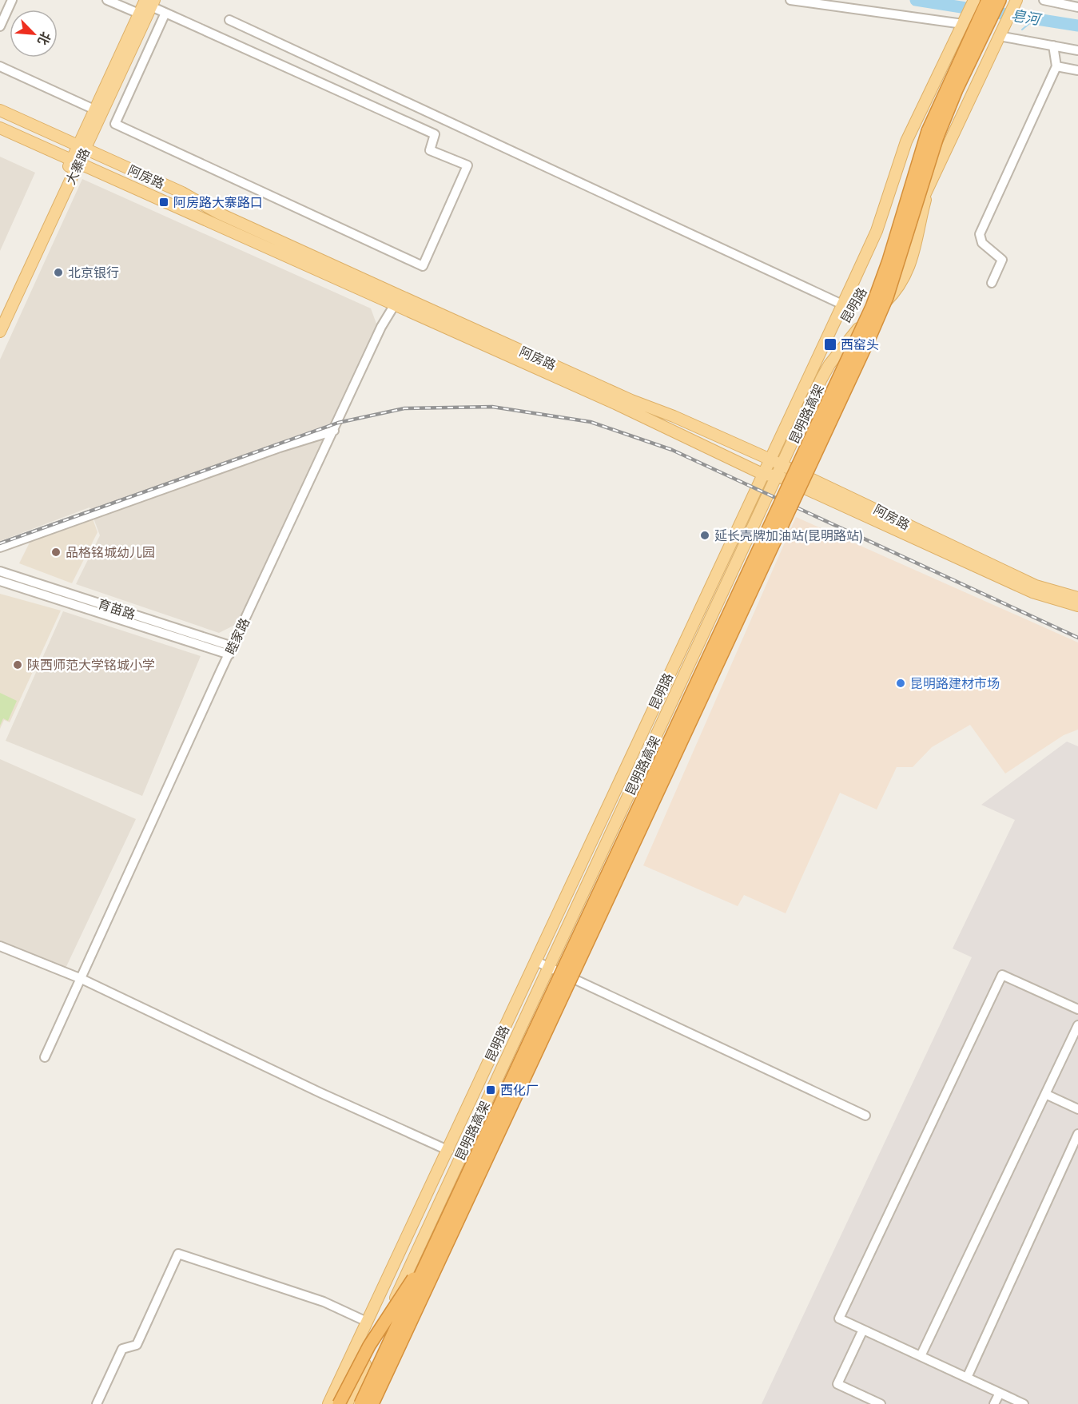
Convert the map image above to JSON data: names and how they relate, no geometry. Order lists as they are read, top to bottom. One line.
{"streets":{"highway":["昆明路高架"],"main road":["大寨路","阿房路","昆明路"],"street":["育苗路","睦家路"]},"crossings":[["大寨路","阿房路"],["阿房路","昆明路"],["阿房路","睦家路"],["育苗路","睦家路"]],"water":["皂河"],"places":{"transit":["阿房路大寨路口","西窑头","西化厂"],"other":["北京银行","延长壳牌加油站(昆明路站)","品格铭城幼儿园","陕西师范大学铭城小学","昆明路建材市场"]},"north":"bottom right"}
